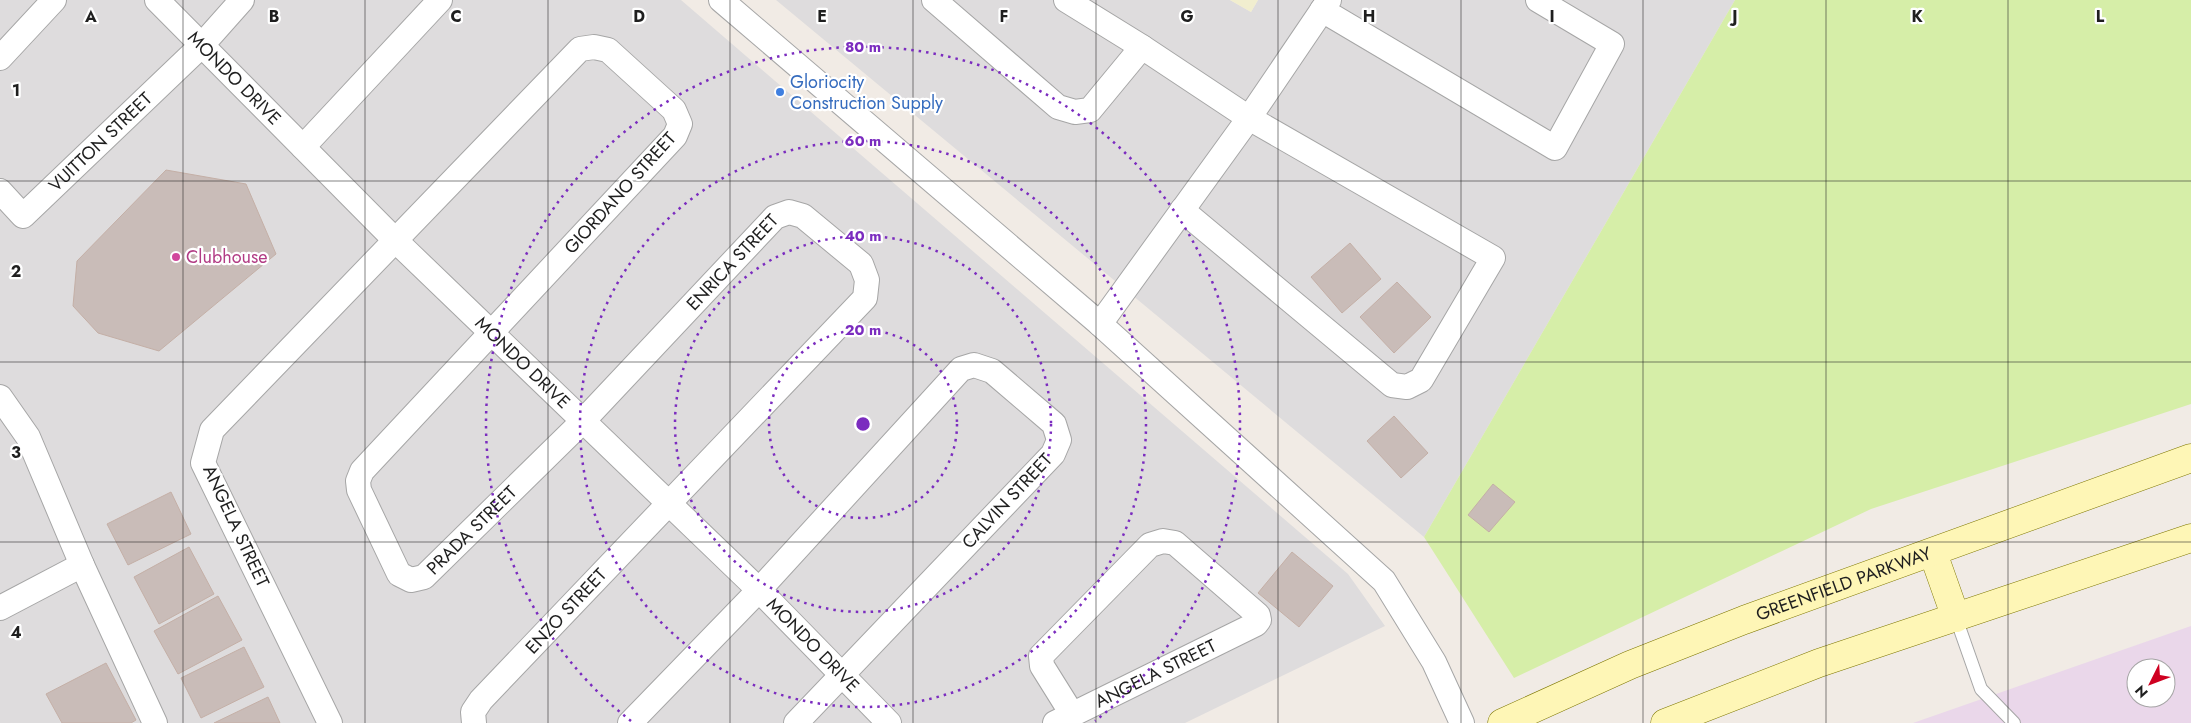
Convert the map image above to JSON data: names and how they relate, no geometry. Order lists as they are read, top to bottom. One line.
{"streets":{"main road":["GREENFIELD PARKWAY"],"street":["MONDO DRIVE","VUITTON STREET","GIORDANO STREET","ENRICA STREET","CALVIN STREET","ANGELA STREET","PRADA STREET","ENZO STREET"]},"crossings":[["MONDO DRIVE","VUITTON STREET"],["MONDO DRIVE","GIORDANO STREET"],["MONDO DRIVE","ENRICA STREET"],["MONDO DRIVE","CALVIN STREET"],["MONDO DRIVE","ANGELA STREET"],["MONDO DRIVE","PRADA STREET"],["MONDO DRIVE","ENZO STREET"],["GIORDANO STREET","ANGELA STREET"],["GIORDANO STREET","PRADA STREET"],["ENRICA STREET","PRADA STREET"],["ENRICA STREET","ENZO STREET"]],"places":["Gloriocity Construction Supply","Clubhouse"],"north":"bottom left","grid":{"columns":["A","B","C","D","E","F","G","H","I","J","K","L"],"rows":["1","2","3","4"]},"rings":["80 m","60 m","40 m","20 m"]}
